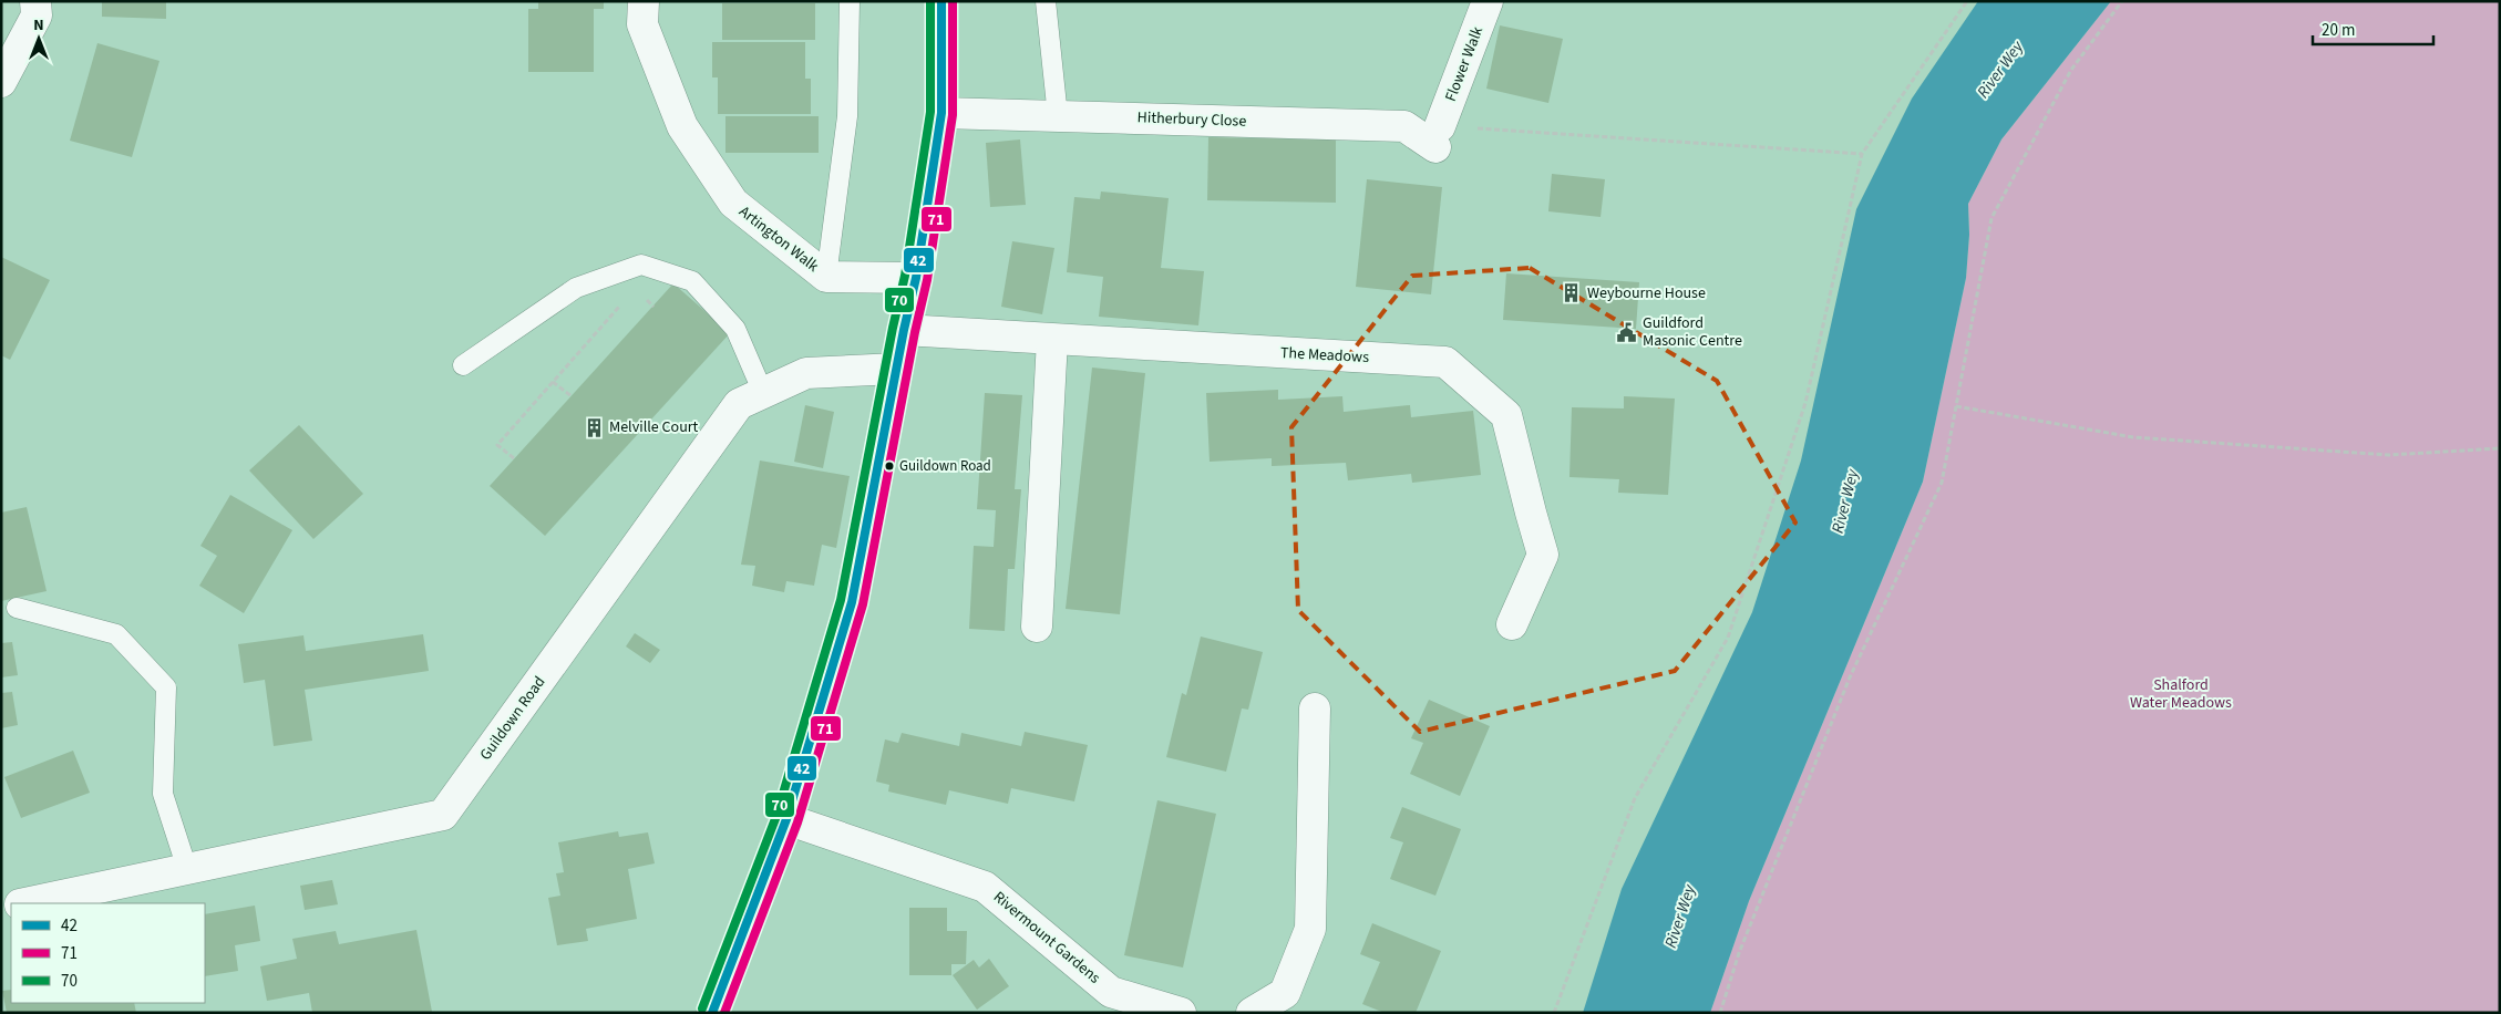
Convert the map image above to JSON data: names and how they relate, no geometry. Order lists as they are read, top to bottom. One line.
{"streets":{"street":["Flower Walk","Hitherbury Close","Artington Walk","The Meadows","Guildown Road","Rivermount Gardens"]},"crossings":[["Flower Walk","Hitherbury Close"]],"water":["River Wey"],"parks":["Shalford Water Meadows"],"places":{"building":["Weybourne House","Melville Court"],"public building":["Guildford Masonic Centre"],"other":["Guildown Road"]},"lines":["transit line 42","transit line 71","transit line 70"],"legend":["42","71","70"],"scale_bar":"20 m","north":"top"}
